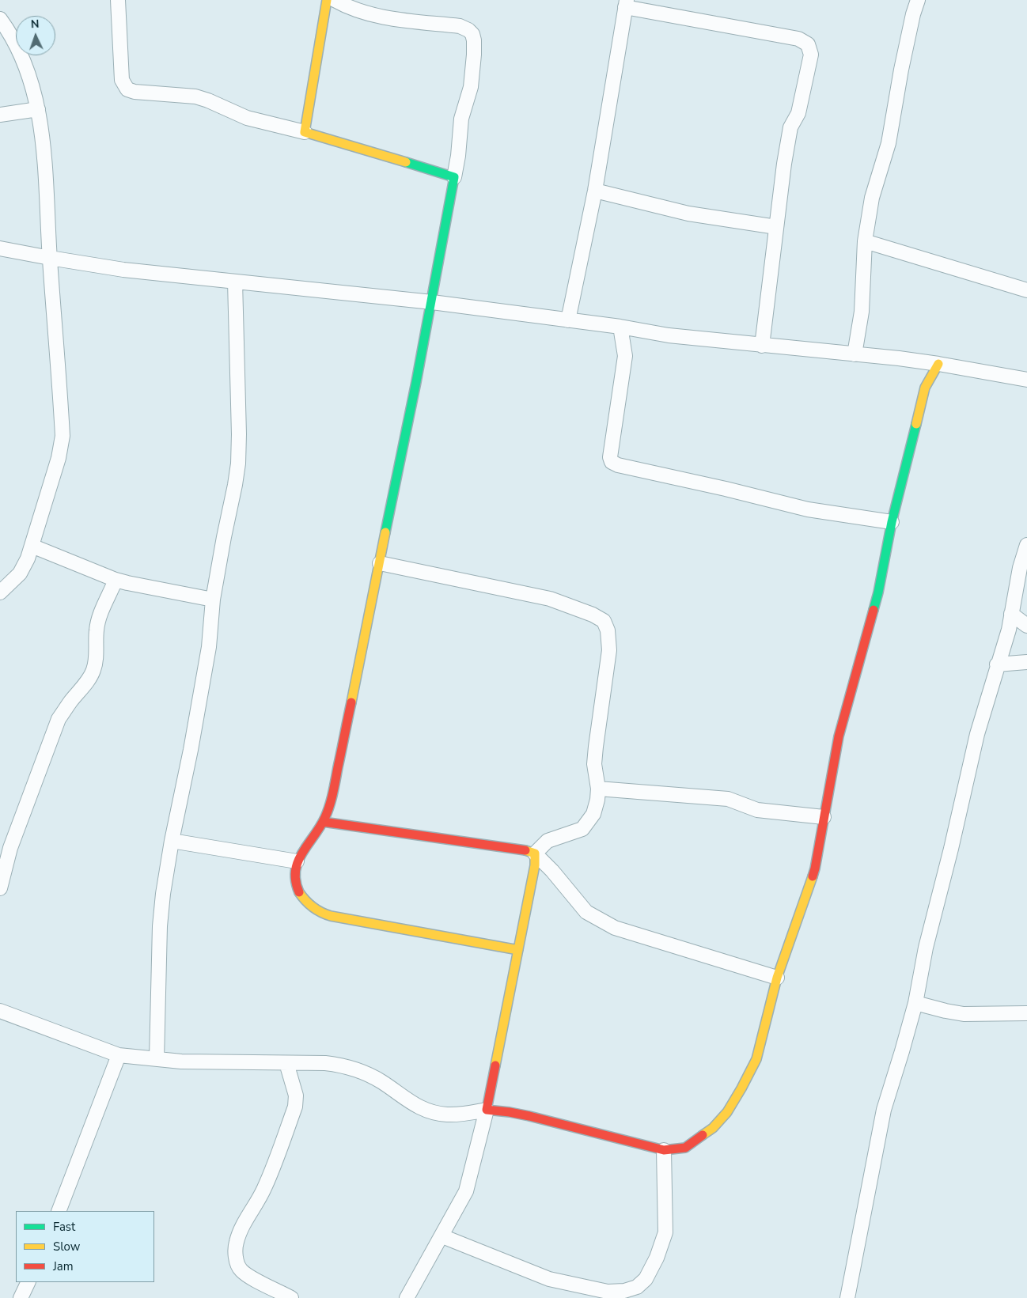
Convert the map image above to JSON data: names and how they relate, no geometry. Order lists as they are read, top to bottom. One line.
{"legend":["Fast","Slow","Jam"],"north":"top"}
